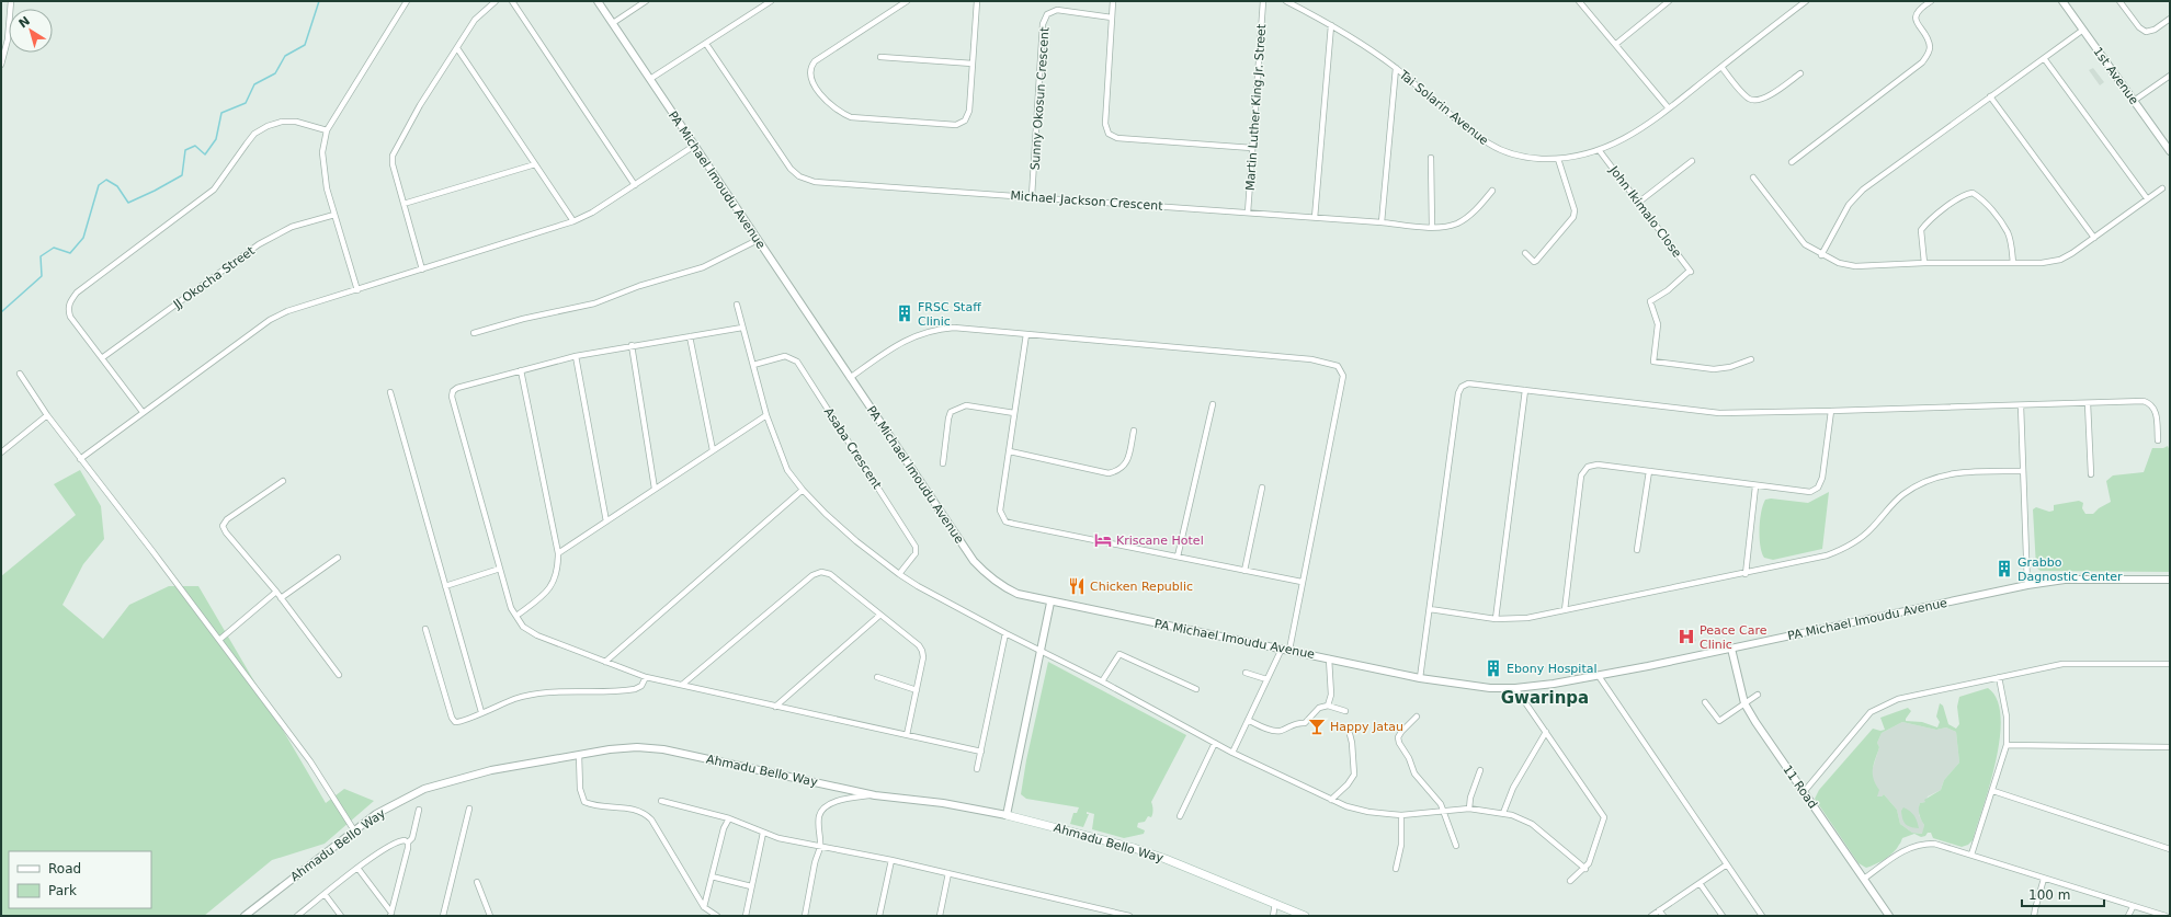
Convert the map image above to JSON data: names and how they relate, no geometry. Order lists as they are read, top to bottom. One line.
{"streets":{"main road":["Ahmadu Bello Way"],"street":["1st Avenue","Sunny Okosun Crescent","Martin Luther King Jr. Street","Tai Solarin Avenue","PA Michael Imoudu Avenue","Michael Jackson Crescent","John Ikimalo Close","JJ Okocha Street","Asaba Crescent","11 Road"]},"crossings":[["Sunny Okosun Crescent","Michael Jackson Crescent"],["Martin Luther King Jr. Street","Michael Jackson Crescent"],["Tai Solarin Avenue","John Ikimalo Close"],["PA Michael Imoudu Avenue","11 Road"]],"districts":["Gwarinpa"],"places":{"building":["FRSC Staff Clinic","Grabbo Dagnostic Center","Ebony Hospital"],"hotel":["Kriscane Hotel"],"restaurant":["Chicken Republic"],"hospital":["Peace Care Clinic"],"bar":["Happy Jatau"]},"legend":["Road","Park"],"scale_bar":"100 m","north":"top left"}
